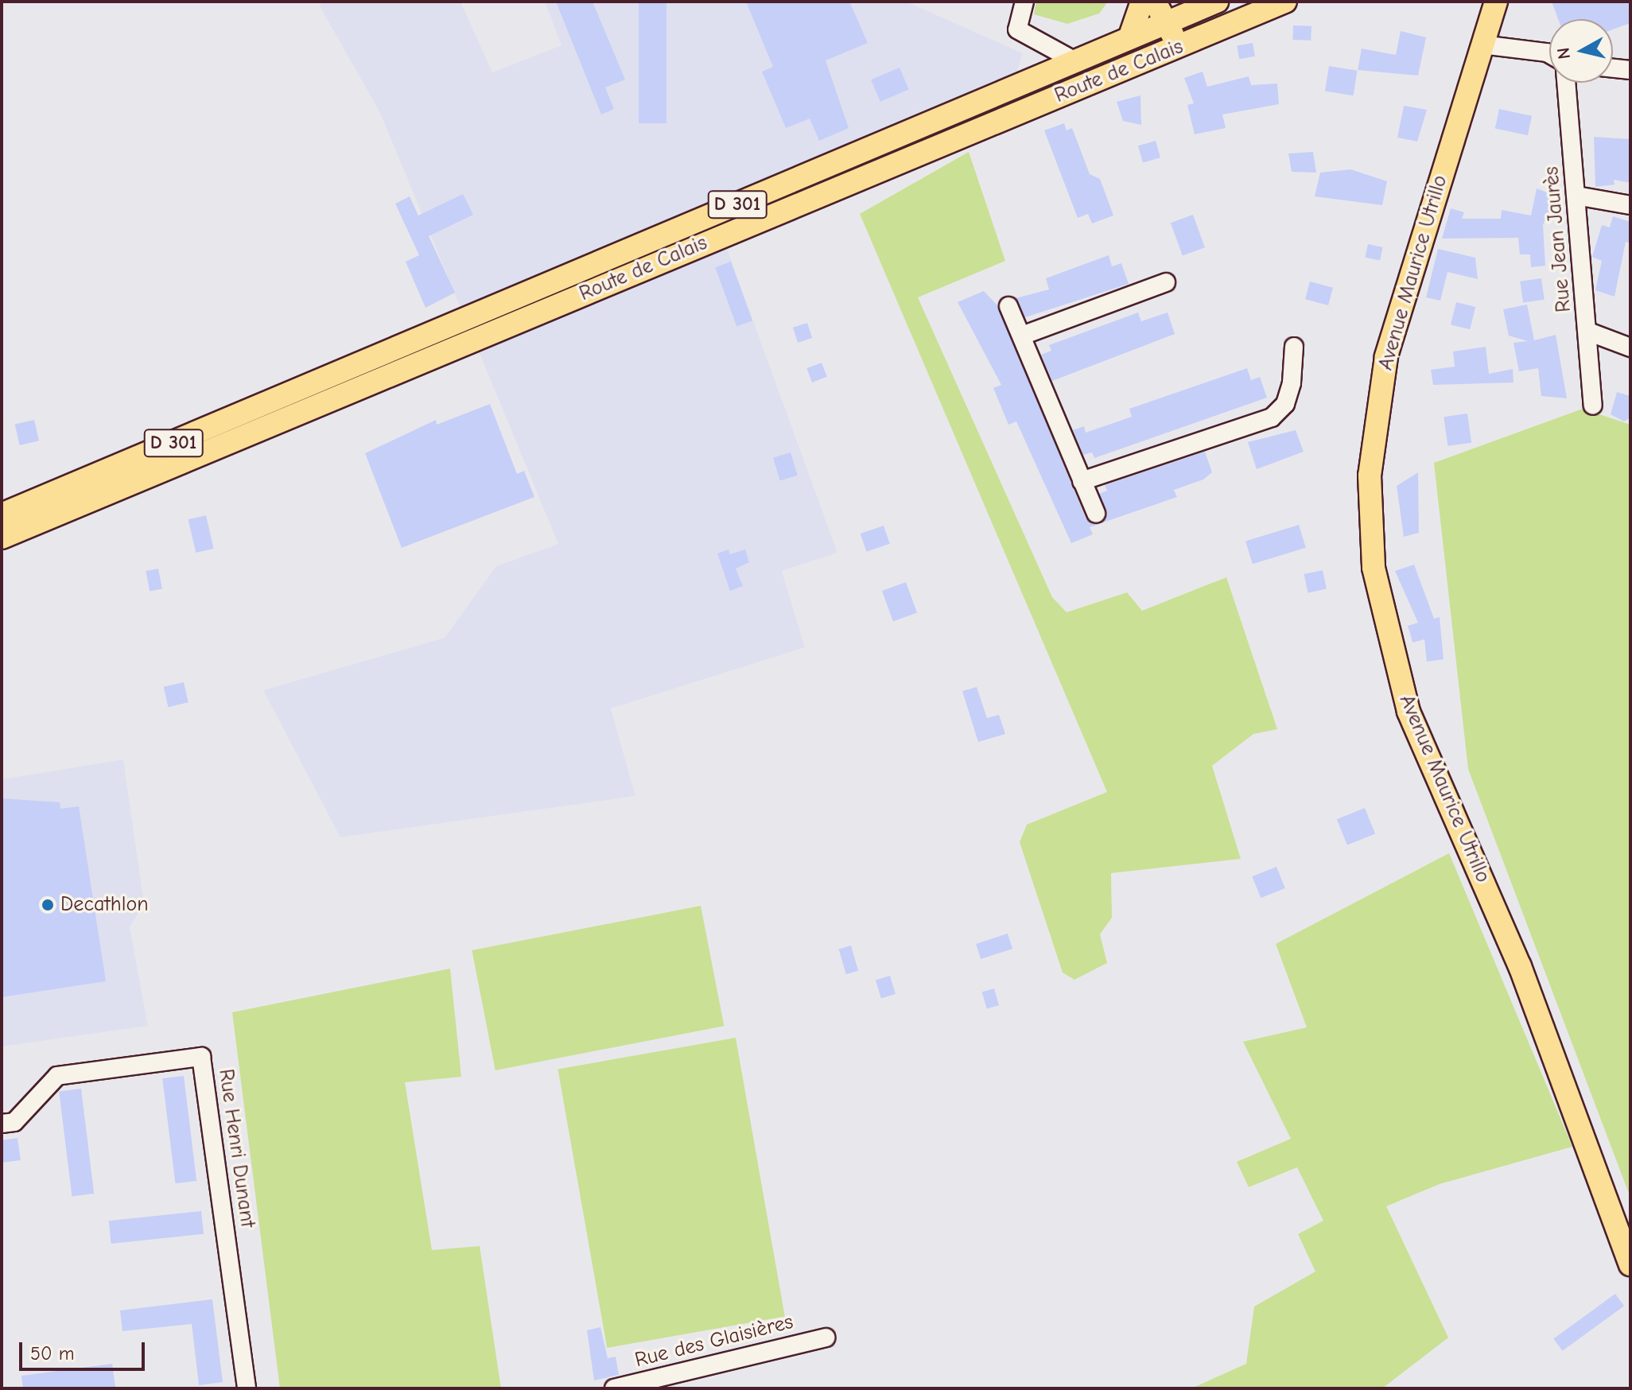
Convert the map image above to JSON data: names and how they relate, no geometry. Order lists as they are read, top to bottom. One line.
{"streets":{"main road":["Route de Calais","D 301","Avenue Maurice Utrillo"],"street":["Rue Jean Jaurès","Rue Henri Dunant","Rue des Glaisières"]},"places":["Decathlon"],"scale_bar":"50 m","north":"left"}
